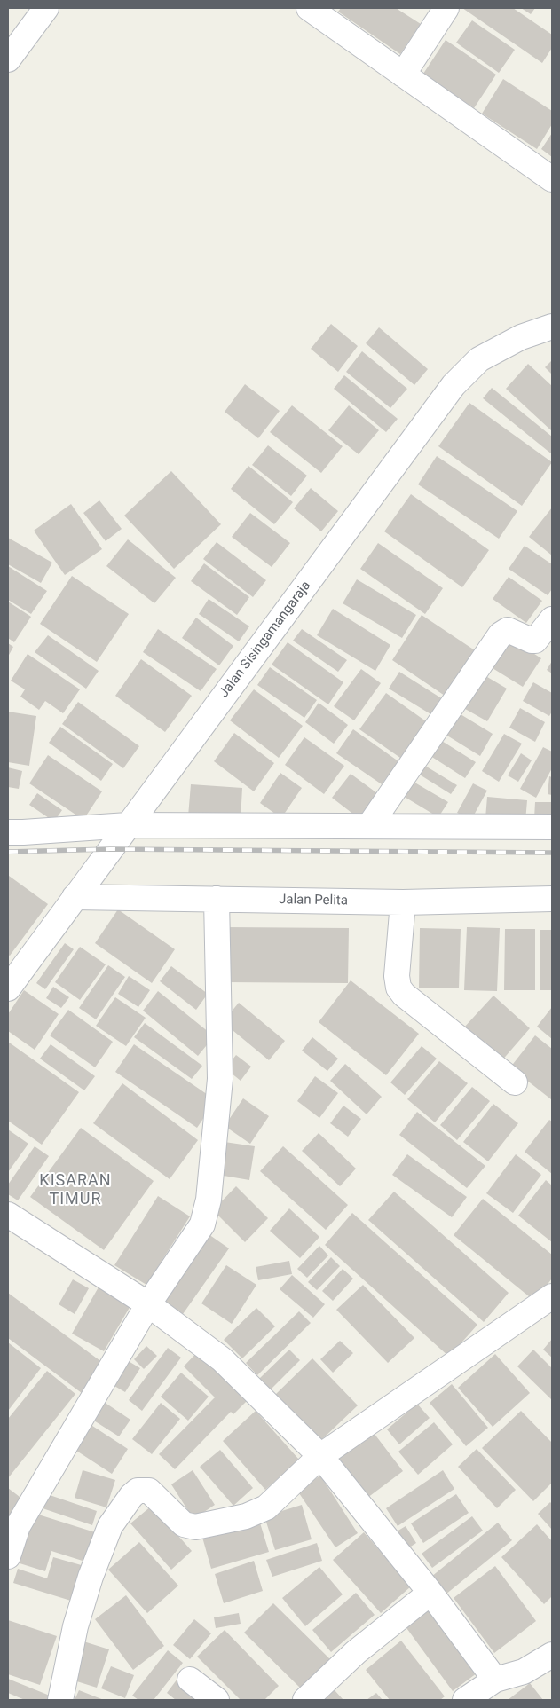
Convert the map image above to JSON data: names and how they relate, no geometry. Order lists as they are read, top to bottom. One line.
{"streets":{"street":["Jalan Sisingamangaraja","Jalan Pelita"]},"crossings":[["Jalan Sisingamangaraja","Jalan Pelita"]],"districts":["KISARAN TIMUR"]}
